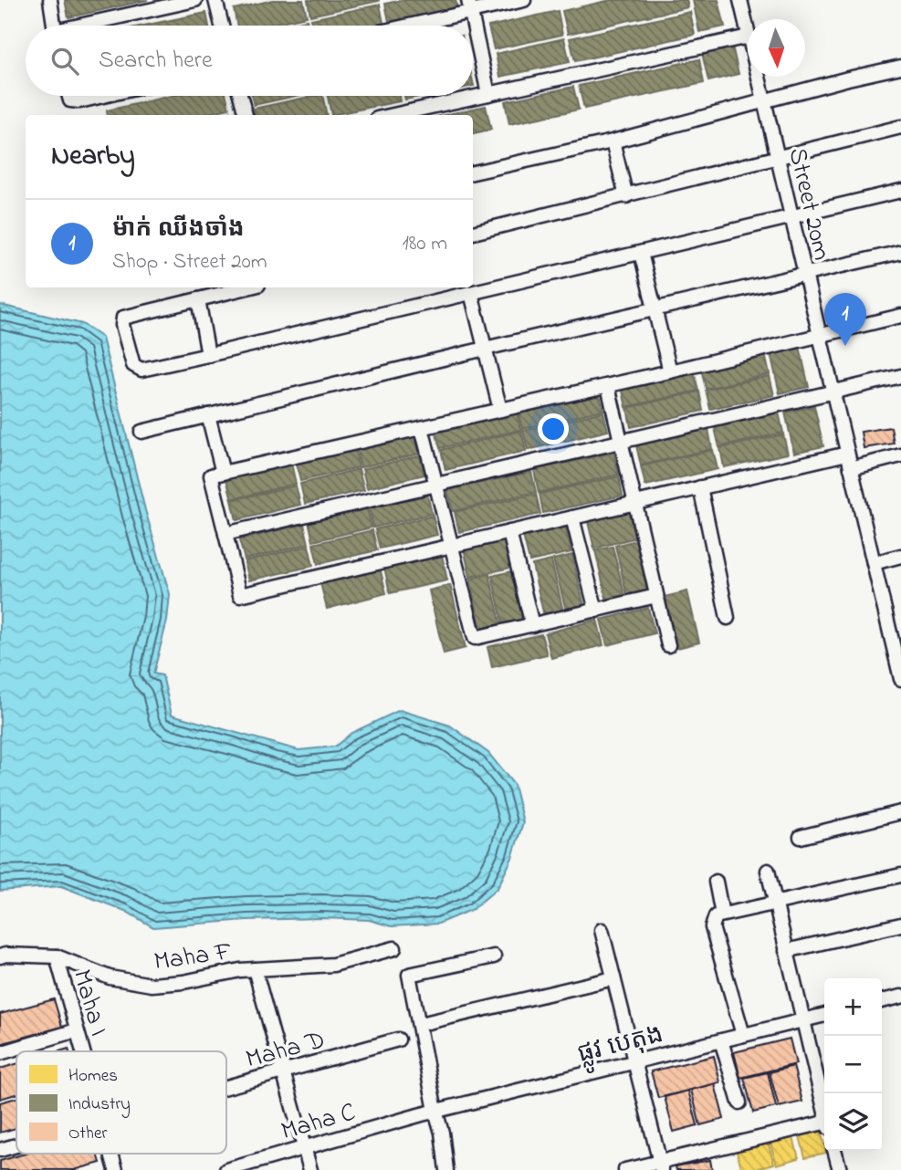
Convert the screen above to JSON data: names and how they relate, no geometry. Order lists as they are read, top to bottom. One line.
{"streets":{"street":["Street 20m","Maha F","Maha I","ផ្លូវ បេតុង","Maha D","Maha C"]},"crossings":[["Maha F","Maha I"],["ផ្លូវ បេតុង","Maha C"]],"legend":["Homes","Industry","Other"],"north":"bottom","page":{"search":"Search here","heading":"Nearby","list":[{"mark":"1","name":"ម៉ាក់ ឈីងចាំង","note":"Shop · Street 20m","value":"180 m"}],"pins":"1","map_buttons":["+","−"]}}
